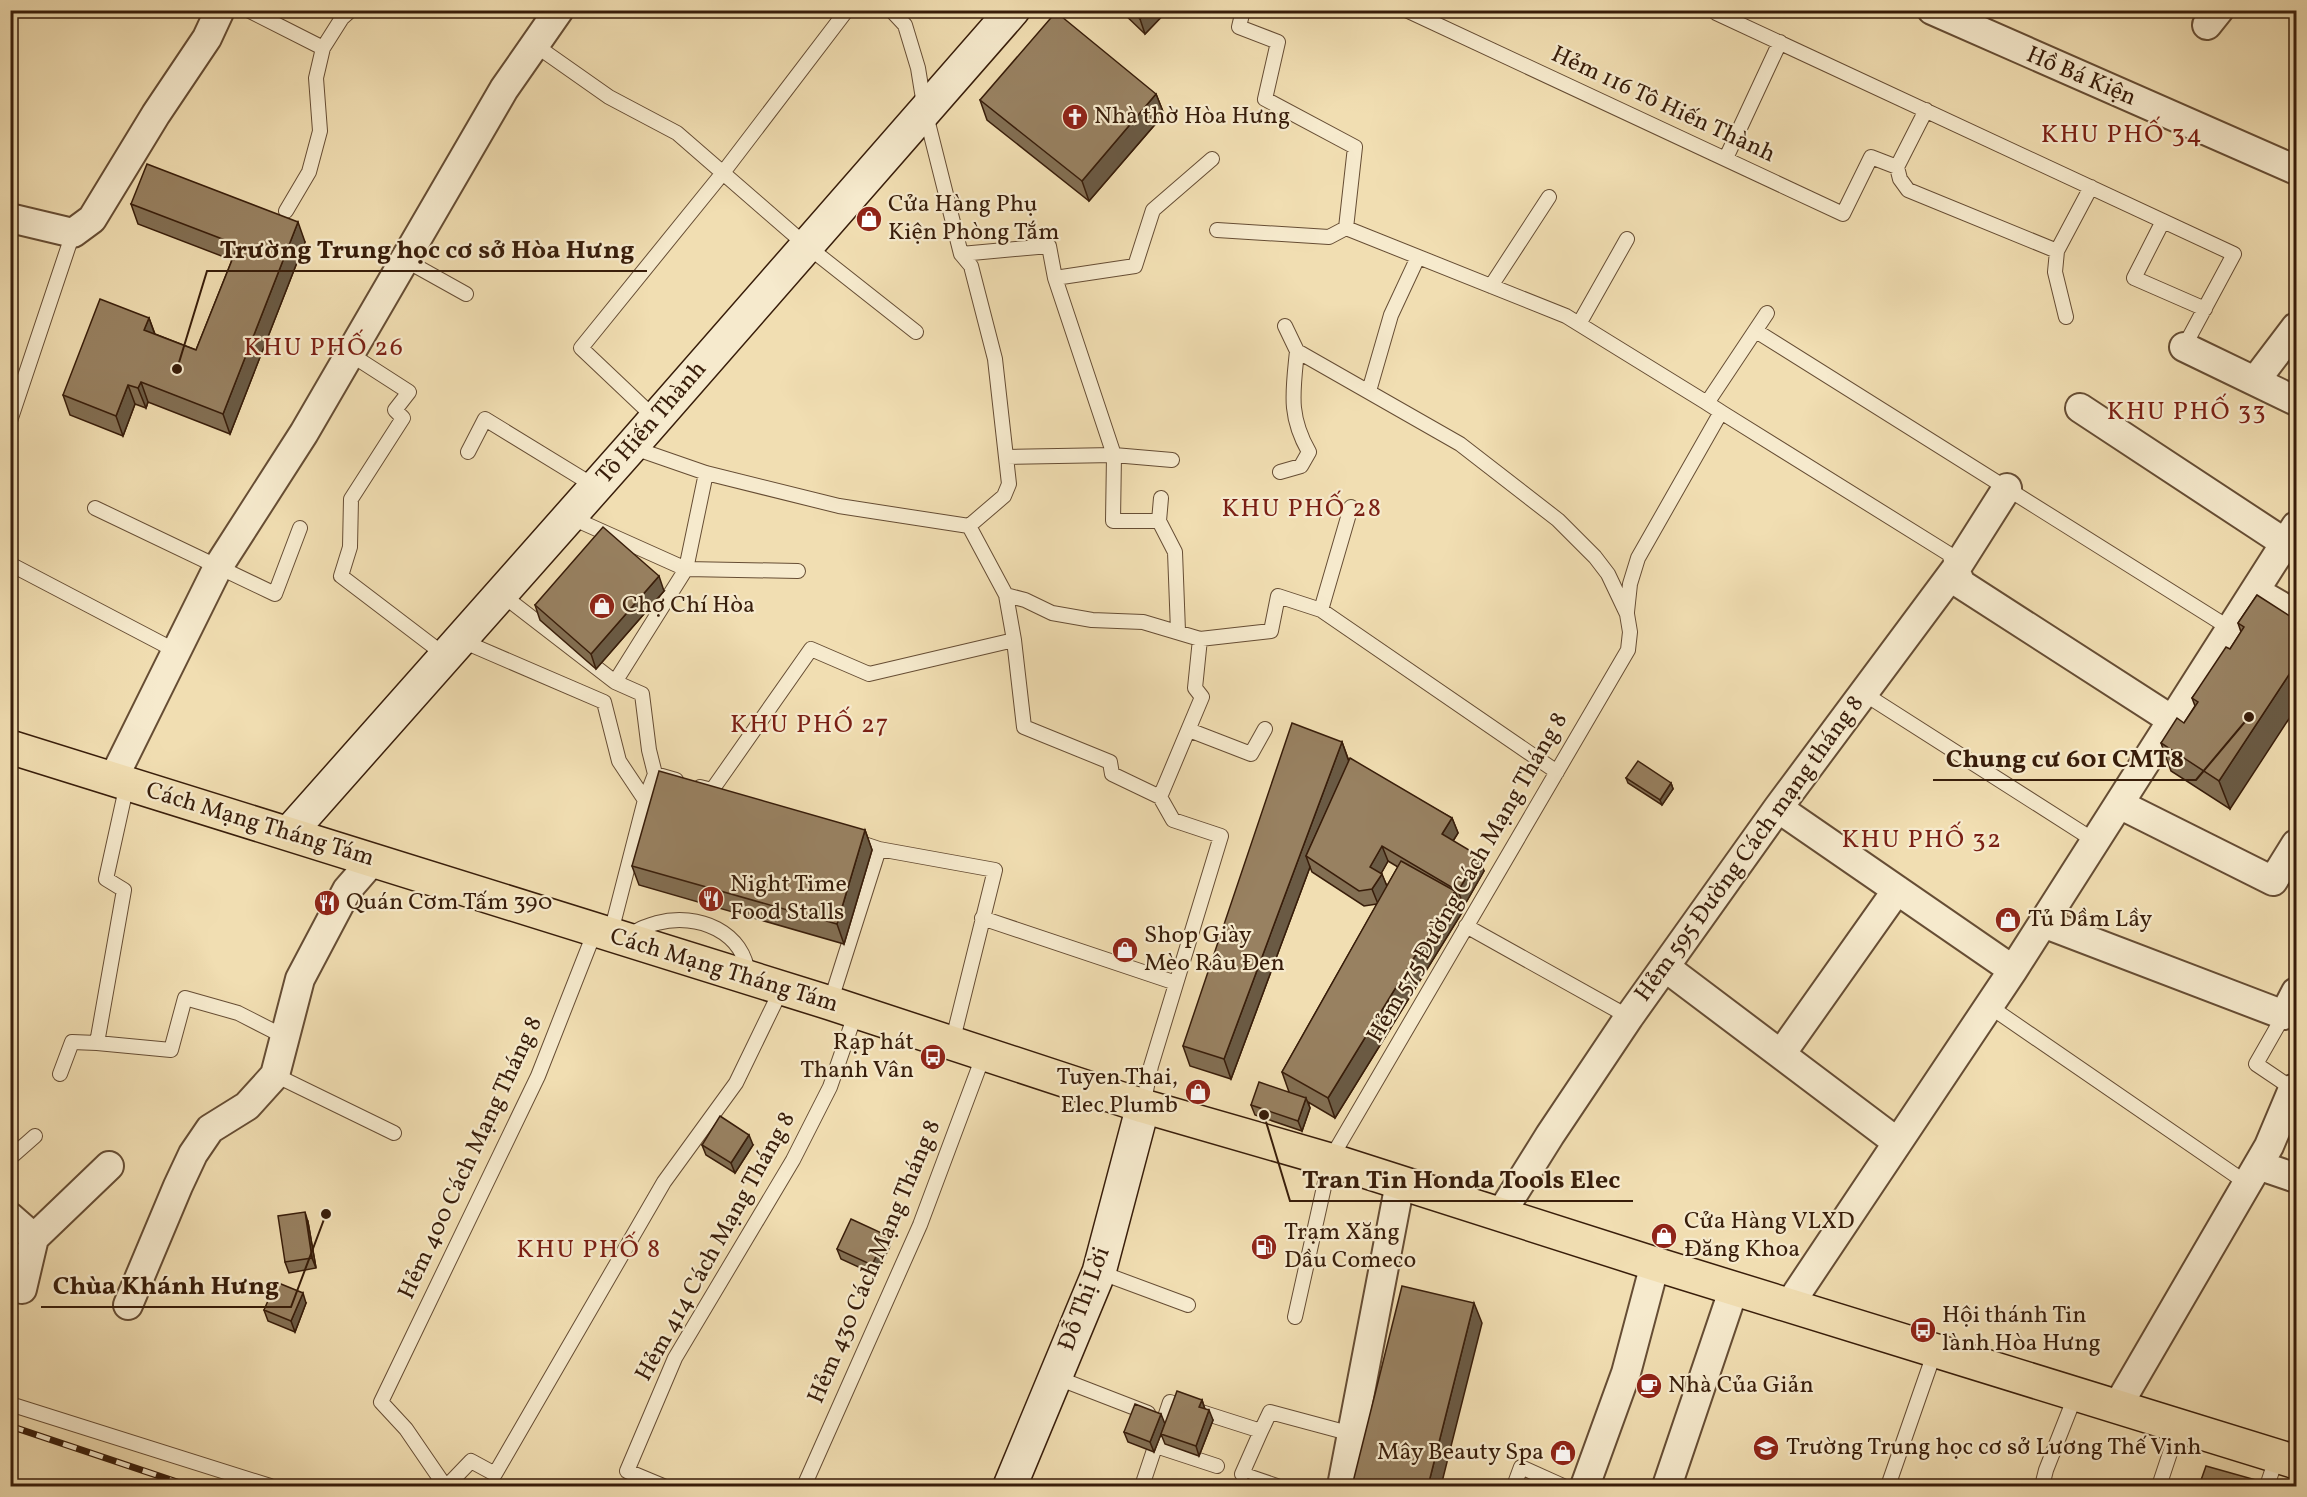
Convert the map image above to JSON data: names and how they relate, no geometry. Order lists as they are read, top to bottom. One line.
{"streets":{"main road":["Tô Hiến Thành","Cách Mạng Tháng Tám","Đỗ Thị Lời"],"street":["Hồ Bá Kiện","Hẻm 595 Đường Cách mạng tháng 8"],"lane":["Hẻm 116 Tô Hiến Thành","Hẻm 575 Đường Cách Mạng Tháng 8","Hẻm 400 Cách Mạng Tháng 8","Hẻm 414 Cách Mạng Tháng 8","Hẻm 430 Cách Mạng Tháng 8"]},"crossings":[["Tô Hiến Thành","Cách Mạng Tháng Tám"],["Cách Mạng Tháng Tám","Hẻm 595 Đường Cách mạng tháng 8"],["Cách Mạng Tháng Tám","Hẻm 575 Đường Cách Mạng Tháng 8"],["Cách Mạng Tháng Tám","Hẻm 400 Cách Mạng Tháng 8"],["Cách Mạng Tháng Tám","Hẻm 414 Cách Mạng Tháng 8"],["Cách Mạng Tháng Tám","Hẻm 430 Cách Mạng Tháng 8"],["Cách Mạng Tháng Tám","Đỗ Thị Lời"]],"districts":["KHU PHỐ 34","KHU PHỐ 26","KHU PHỐ 33","KHU PHỐ 28","KHU PHỐ 27","KHU PHỐ 32","KHU PHỐ 8"],"places":{"church":["Nhà thờ Hòa Hưng"],"shop":["Cửa Hàng Phụ Kiện Phòng Tắm","Chợ Chí Hòa","Tủ Dầm Lầy","Shop Giày Mèo Râu Đen","Tuyen Thai, Elec Plumb","Cửa Hàng VLXD Đăng Khoa","Mây Beauty Spa"],"other":["Trường Trung học cơ sở Hòa Hưng","Chung cư 601 CMT8","Tran Tin Honda Tools Elec","Chùa Khánh Hưng"],"restaurant":["Night Time Food Stalls","Quán Cơm Tấm 390"],"bus stop":["Rạp hát Thanh Vân","Hội thánh Tin lành Hòa Hưng"],"fuel station":["Trạm Xăng Dầu Comeco"],"cafe":["Nhà Của Giản"],"school or university":["Trường Trung học cơ sở Lương Thế Vinh"]}}
